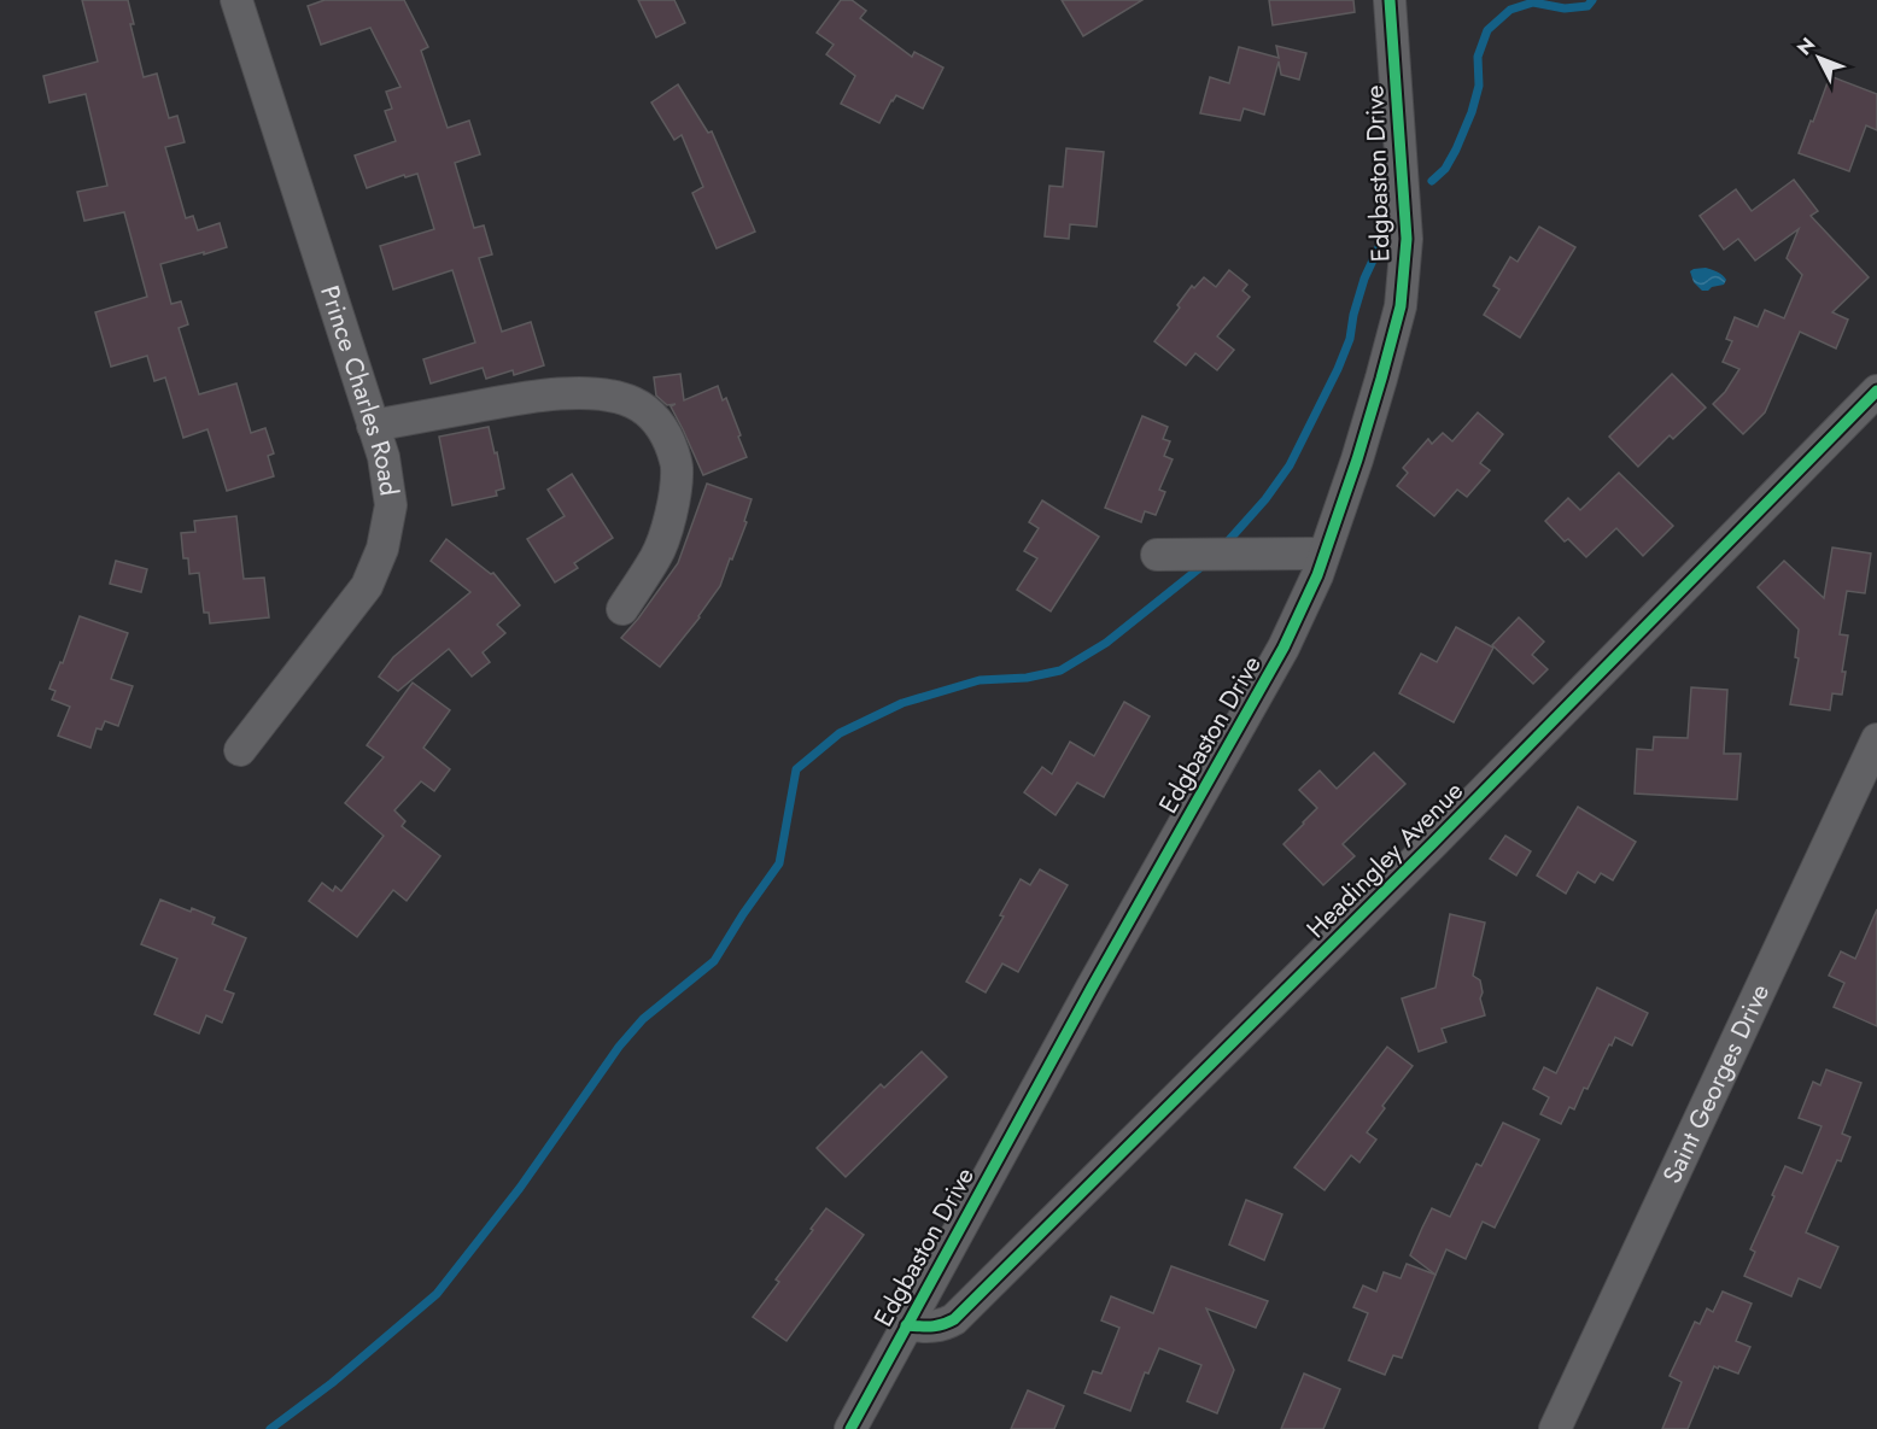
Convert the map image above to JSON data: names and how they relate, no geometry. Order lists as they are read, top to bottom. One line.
{"streets":{"street":["Edgbaston Drive","Prince Charles Road","Headingley Avenue","Saint Georges Drive"]},"crossings":[["Edgbaston Drive","Headingley Avenue"]],"north":"top left"}
